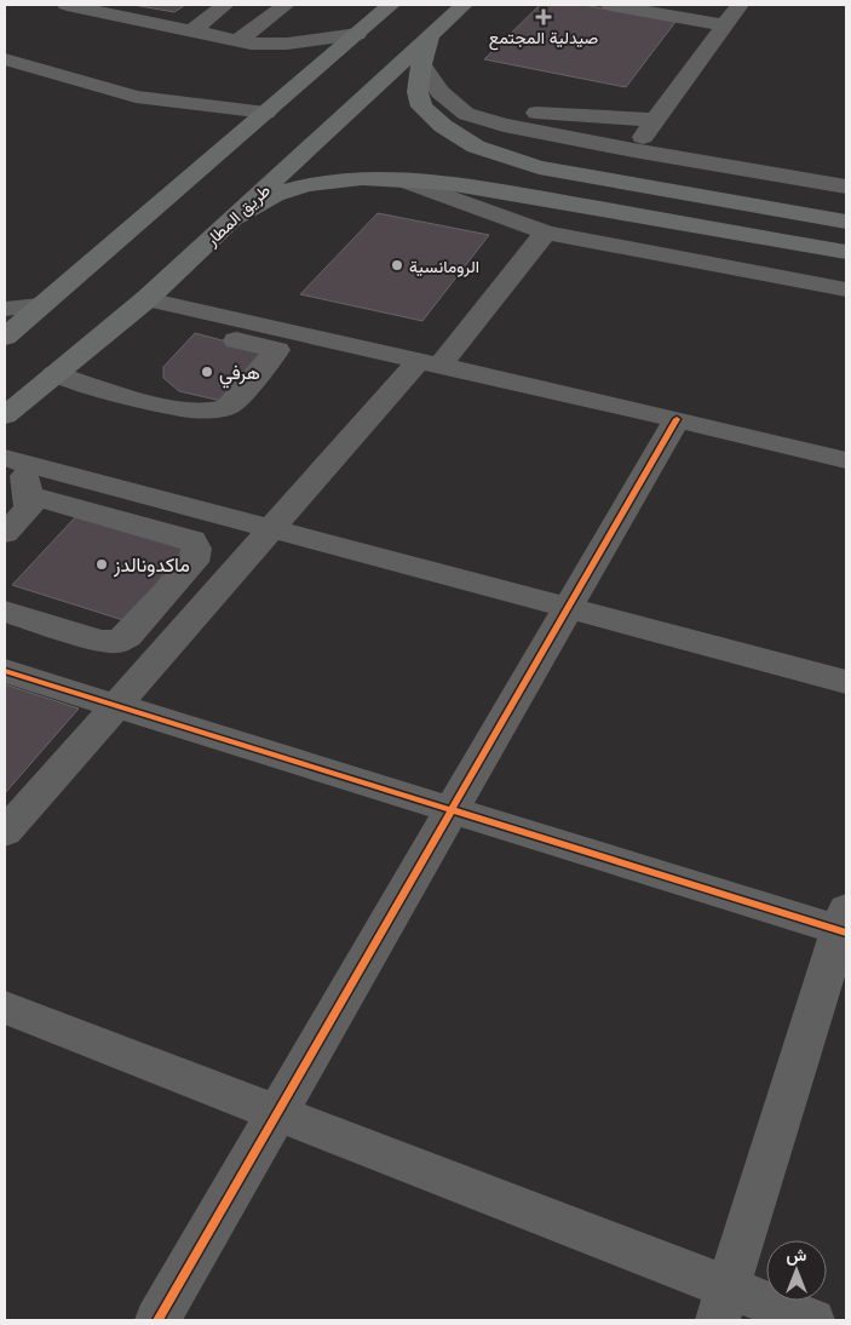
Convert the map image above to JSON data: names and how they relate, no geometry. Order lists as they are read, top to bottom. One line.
{"streets":{"main road":["طريق المطار"]},"places":{"health":["صيدلية المجتمع"],"other":["الرومانسية","هرفي","ماكدونالدز"]},"north":"top"}
